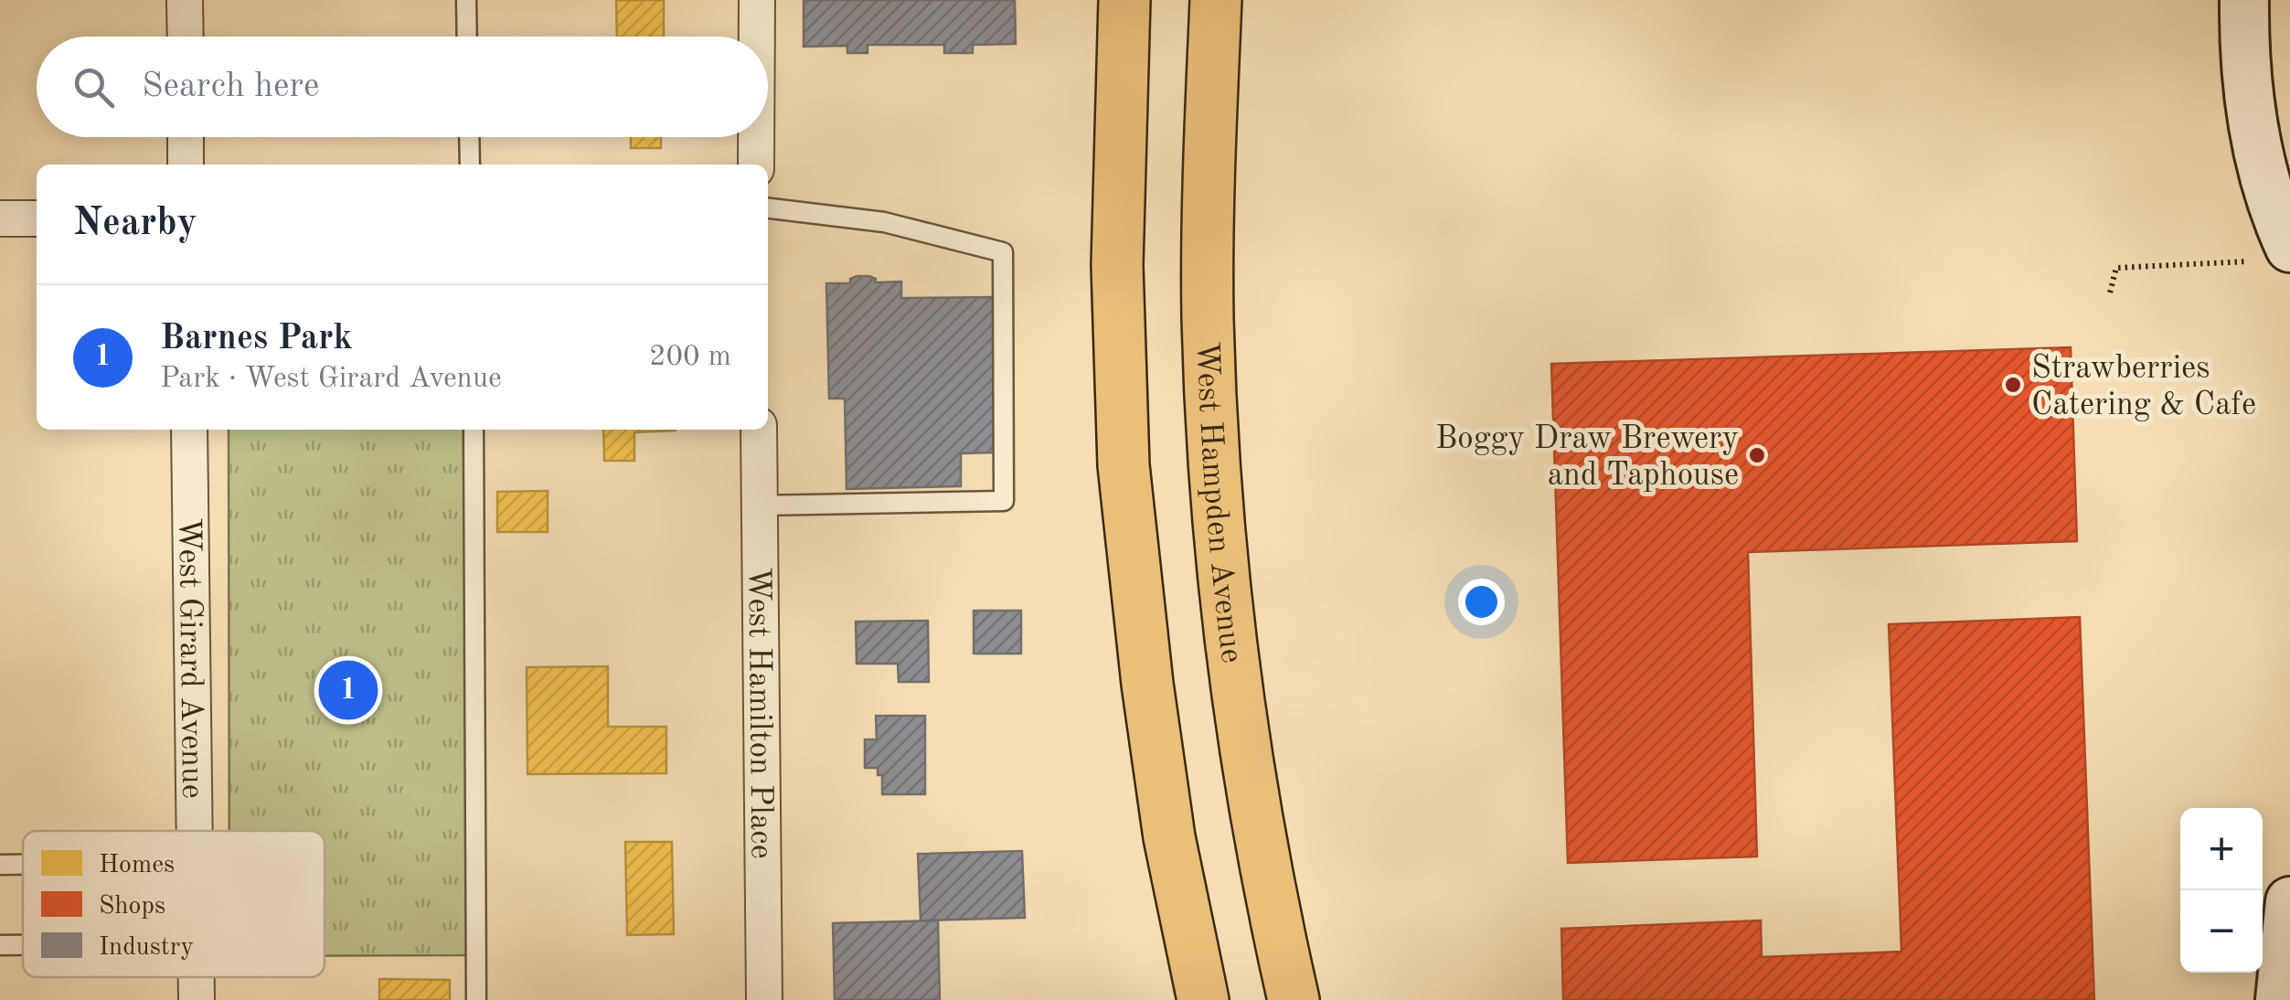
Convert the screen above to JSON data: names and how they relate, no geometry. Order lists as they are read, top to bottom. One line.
{"streets":{"highway":["West Hampden Avenue"],"street":["West Girard Avenue","West Hamilton Place"]},"places":["Strawberries Catering & Cafe","Boggy Draw Brewery and Taphouse"],"legend":["Homes","Shops","Industry"],"page":{"search":"Search here","heading":"Nearby","list":[{"mark":"1","name":"Barnes Park","note":"Park · West Girard Avenue","value":"200 m"}],"pins":"1","map_buttons":["+","−"]}}
